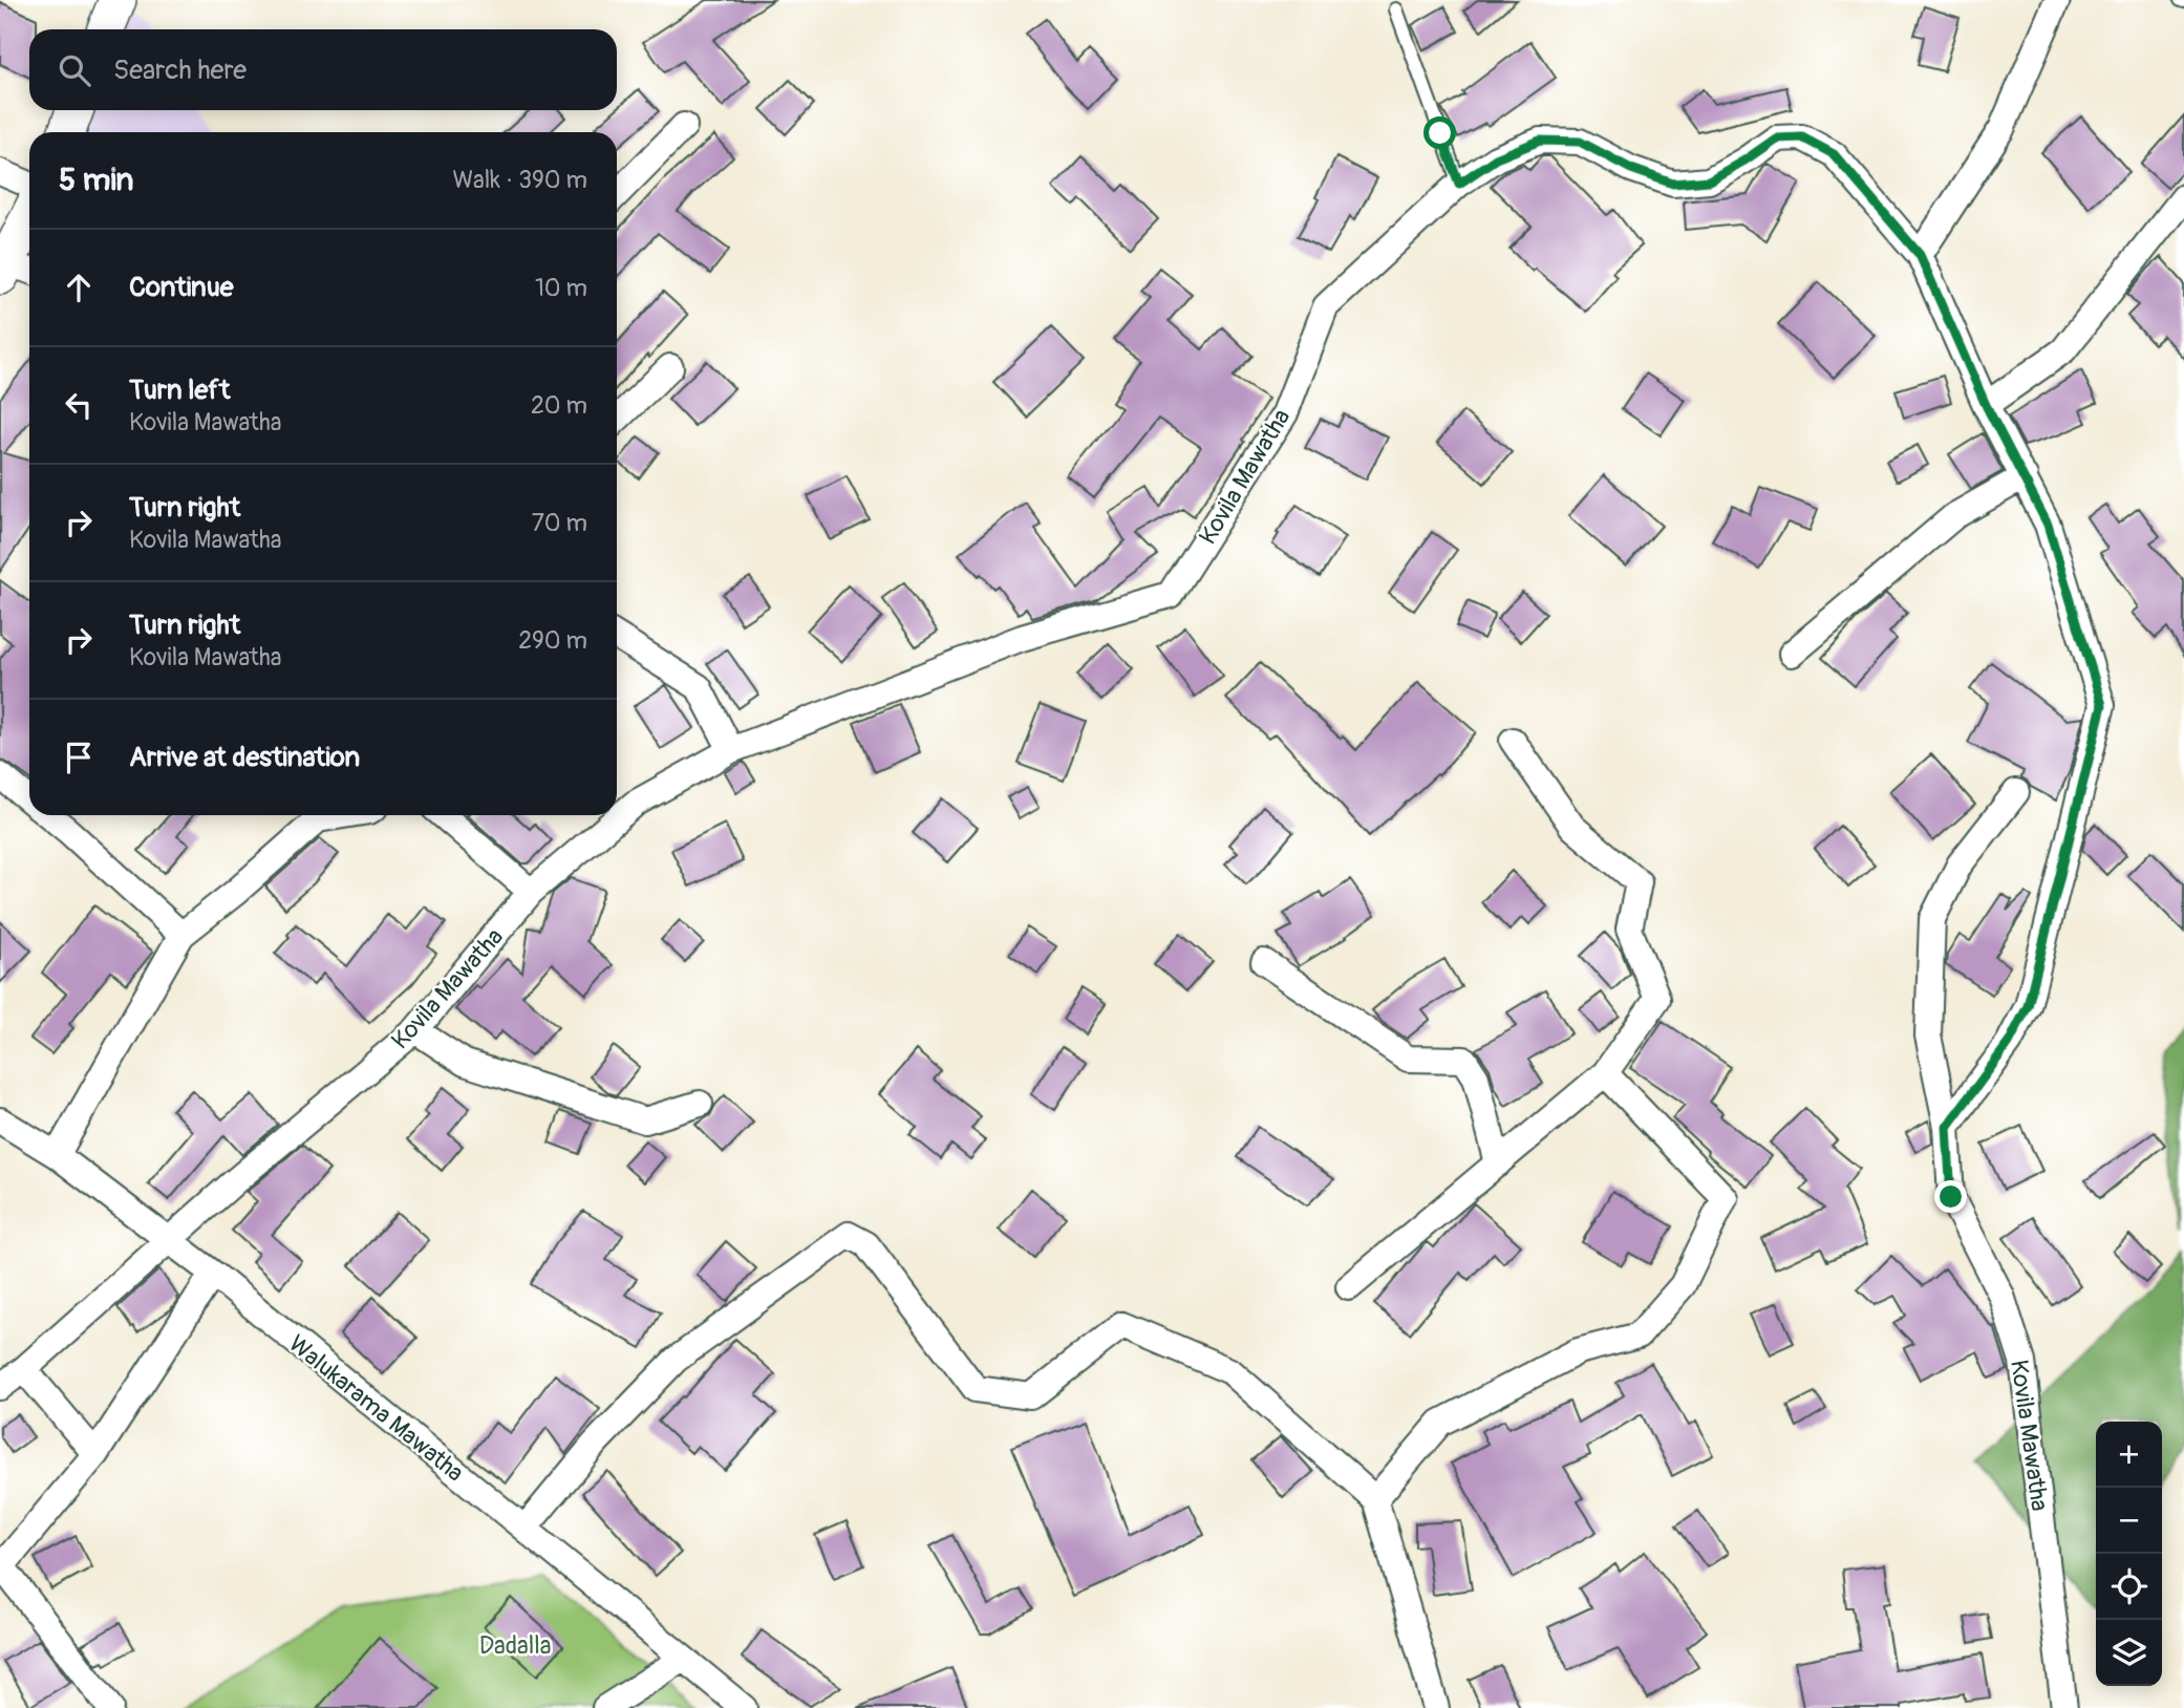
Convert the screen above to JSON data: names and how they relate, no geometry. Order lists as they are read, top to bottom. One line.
{"streets":{"street":["Kovila Mawatha","Walukarama Mawatha"]},"crossings":[["Kovila Mawatha","Walukarama Mawatha"]],"parks":["Dadalla"],"page":{"search":"Search here","heading":["5 min","Walk · 390 m"],"list":[["Continue","10 m"],["Turn left","Kovila Mawatha","20 m"],["Turn right","Kovila Mawatha","70 m"],["Turn right","Kovila Mawatha","290 m"],"Arrive at destination"],"map_buttons":["+","−"]}}
